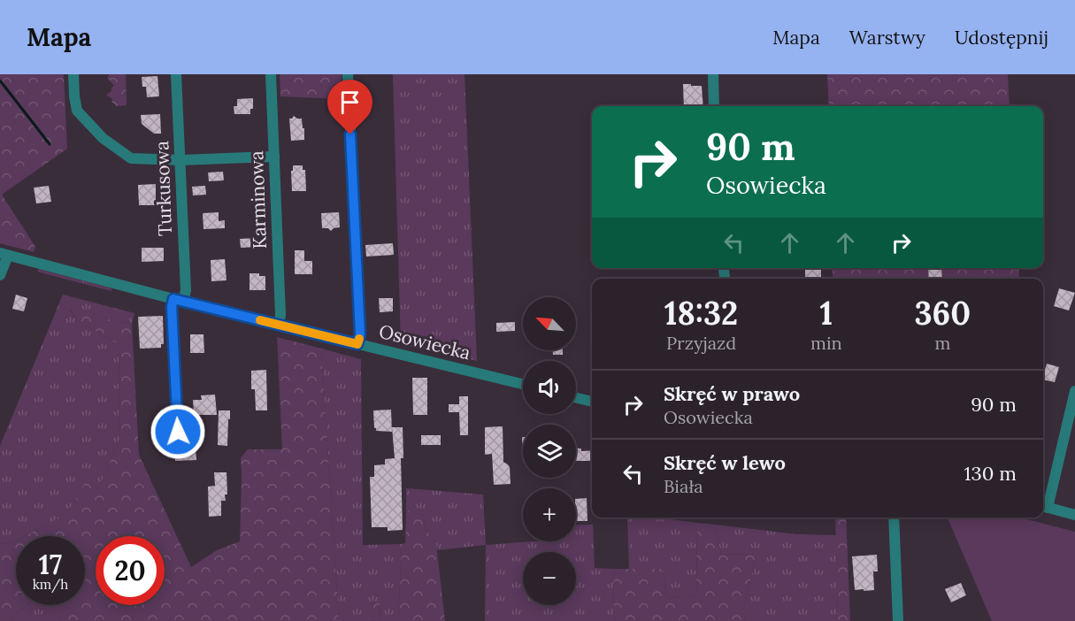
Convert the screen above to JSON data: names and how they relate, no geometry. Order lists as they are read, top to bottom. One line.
{"streets":{"street":["Turkusowa","Karminowa","Osowiecka"]},"crossings":[["Turkusowa","Osowiecka"],["Karminowa","Osowiecka"]],"north":"top left","page":{"header":"Mapa","nav":["Mapa","Warstwy","Udostępnij"],"turn":["90 m","Osowiecka"],"eta":["18:32","Przyjazd","1","min","360","m"],"map_buttons":["+","−"],"list":[{"name":"Skręć w prawo","note":"Osowiecka","value":"90 m"},{"name":"Skręć w lewo","note":"Biała","value":"130 m"}],"speed":"17 km/h","limit":"20"}}
